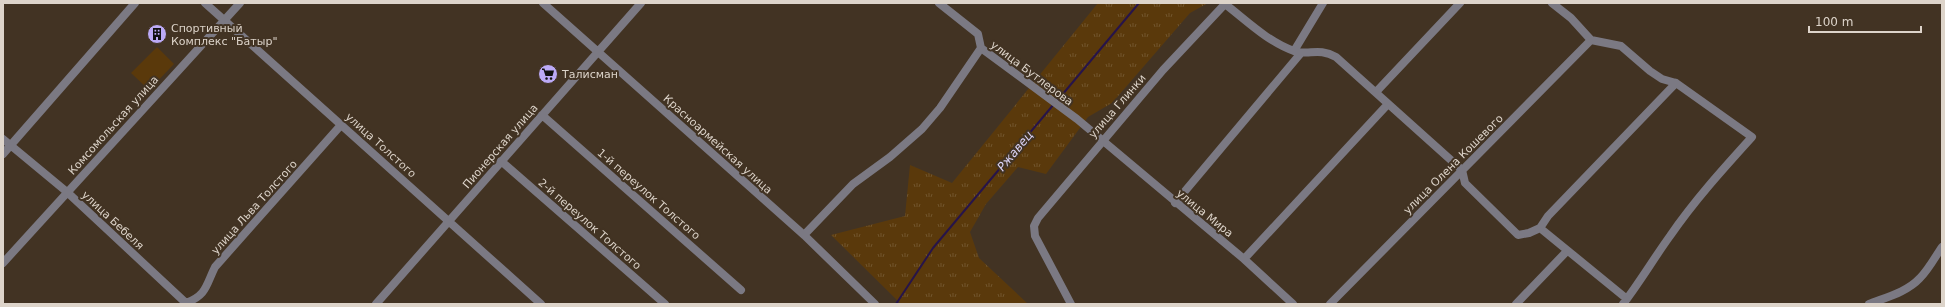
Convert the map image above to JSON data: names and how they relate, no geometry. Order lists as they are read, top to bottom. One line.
{"streets":{"street":["улица Бутлерова","улица Глинки","Комсомольская улица","Красноармейская улица","улица Толстого","Пионерская улица","улица Олена Кошевого","1-й переулок Толстого","улица Льва Толстого","улица Мира","улица Бебеля","2-й переулок Толстого"]},"crossings":[["улица Бутлерова","улица Глинки"],["улица Бутлерова","улица Мира"],["улица Глинки","улица Мира"],["Комсомольская улица","улица Толстого"],["Комсомольская улица","улица Бебеля"],["Красноармейская улица","Пионерская улица"],["улица Толстого","Пионерская улица"],["улица Толстого","улица Льва Толстого"],["Пионерская улица","1-й переулок Толстого"],["Пионерская улица","2-й переулок Толстого"],["улица Льва Толстого","улица Бебеля"]],"water":["Ржавец"],"places":{"building":["Спортивный Комплекс \"Батыр\""],"supermarket":["Талисман"]},"scale_bar":"100 m"}
